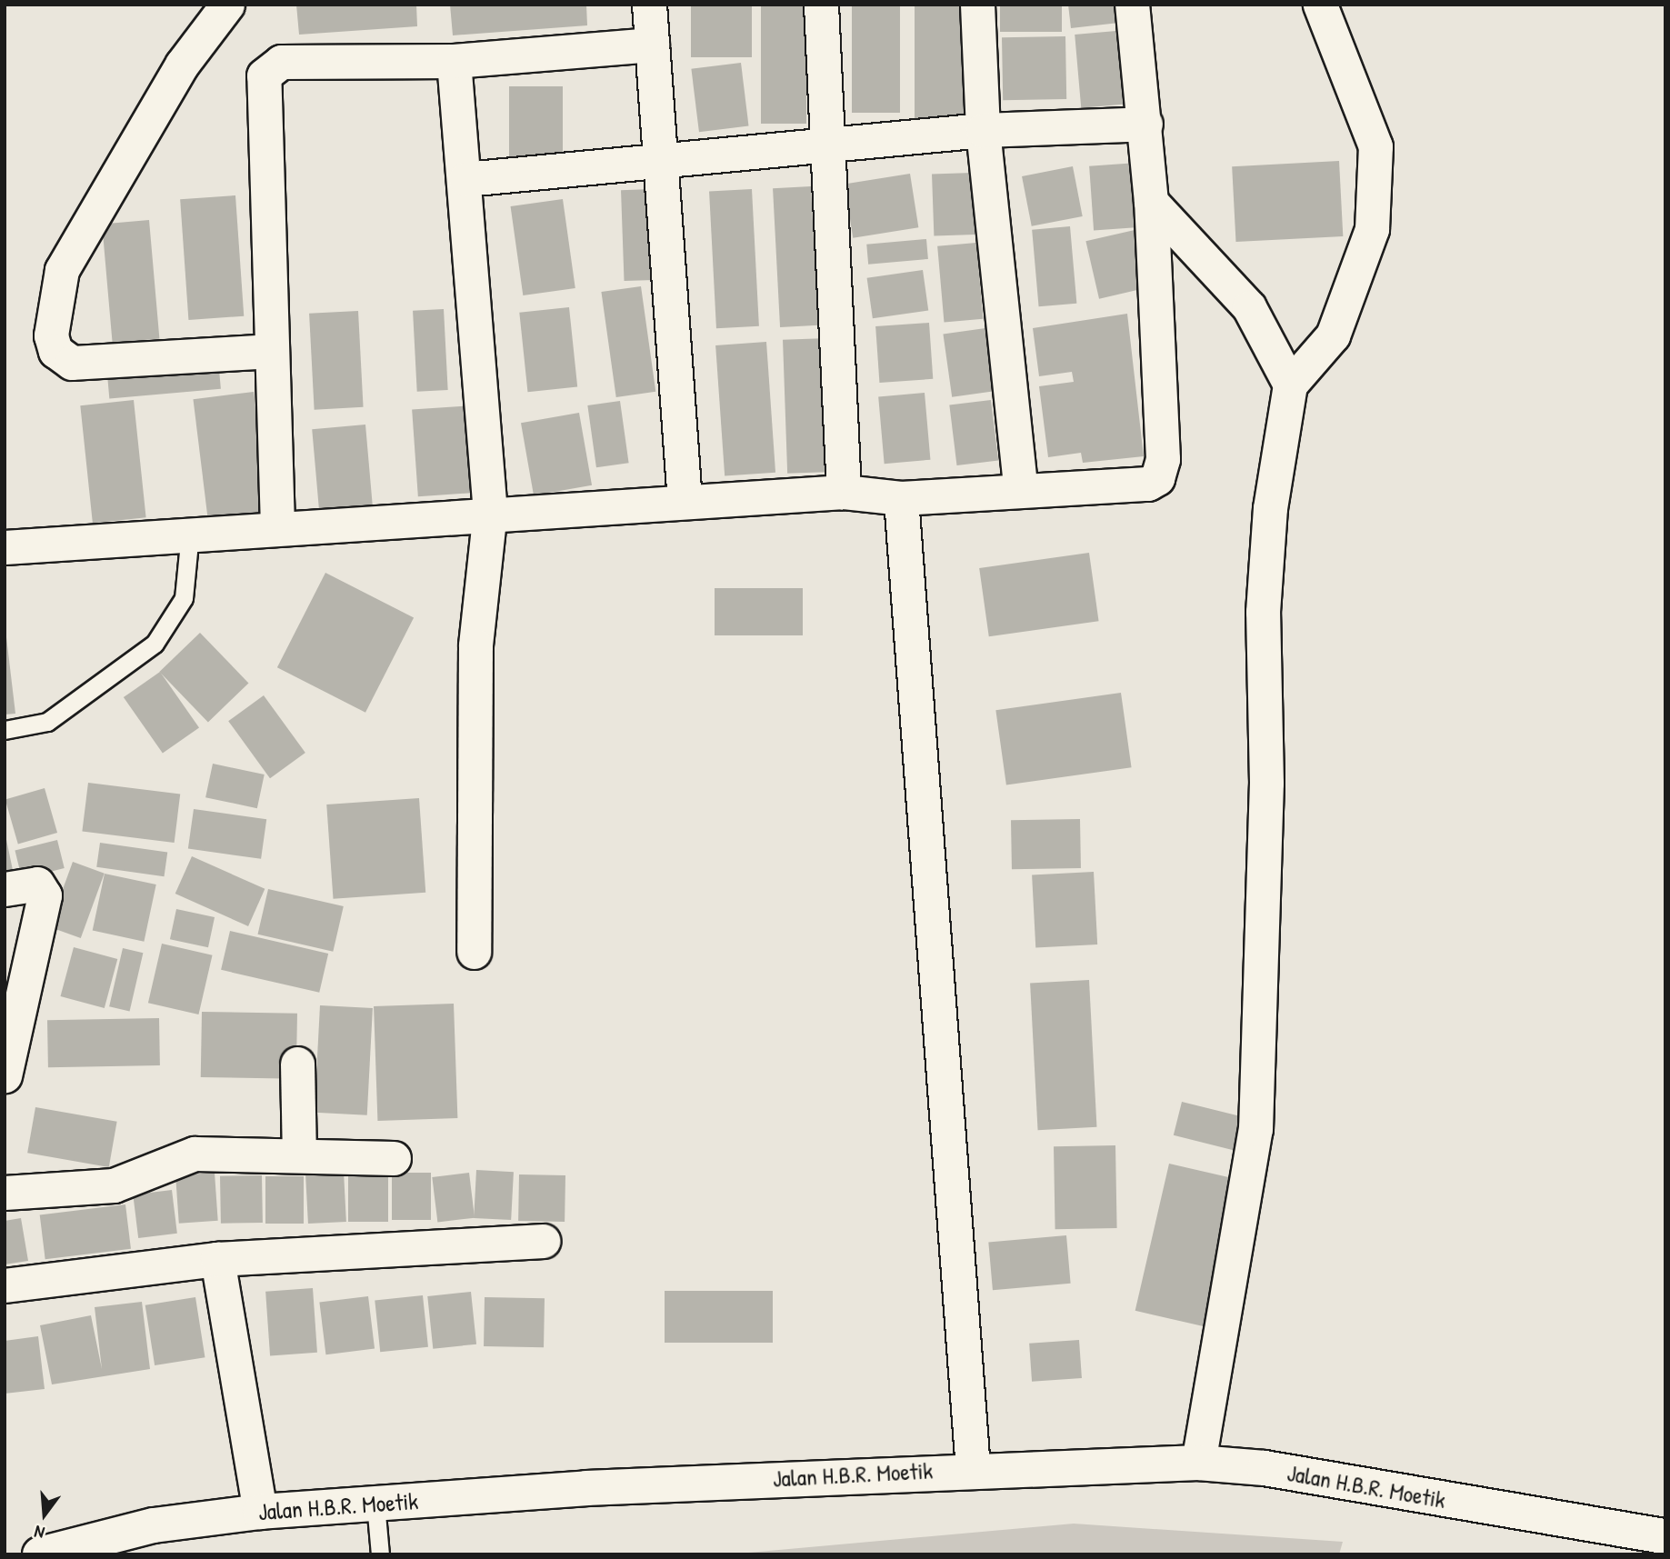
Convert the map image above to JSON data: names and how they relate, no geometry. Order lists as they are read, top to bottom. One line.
{"streets":{"street":["Jalan H.B.R. Moetik"]},"north":"bottom"}
